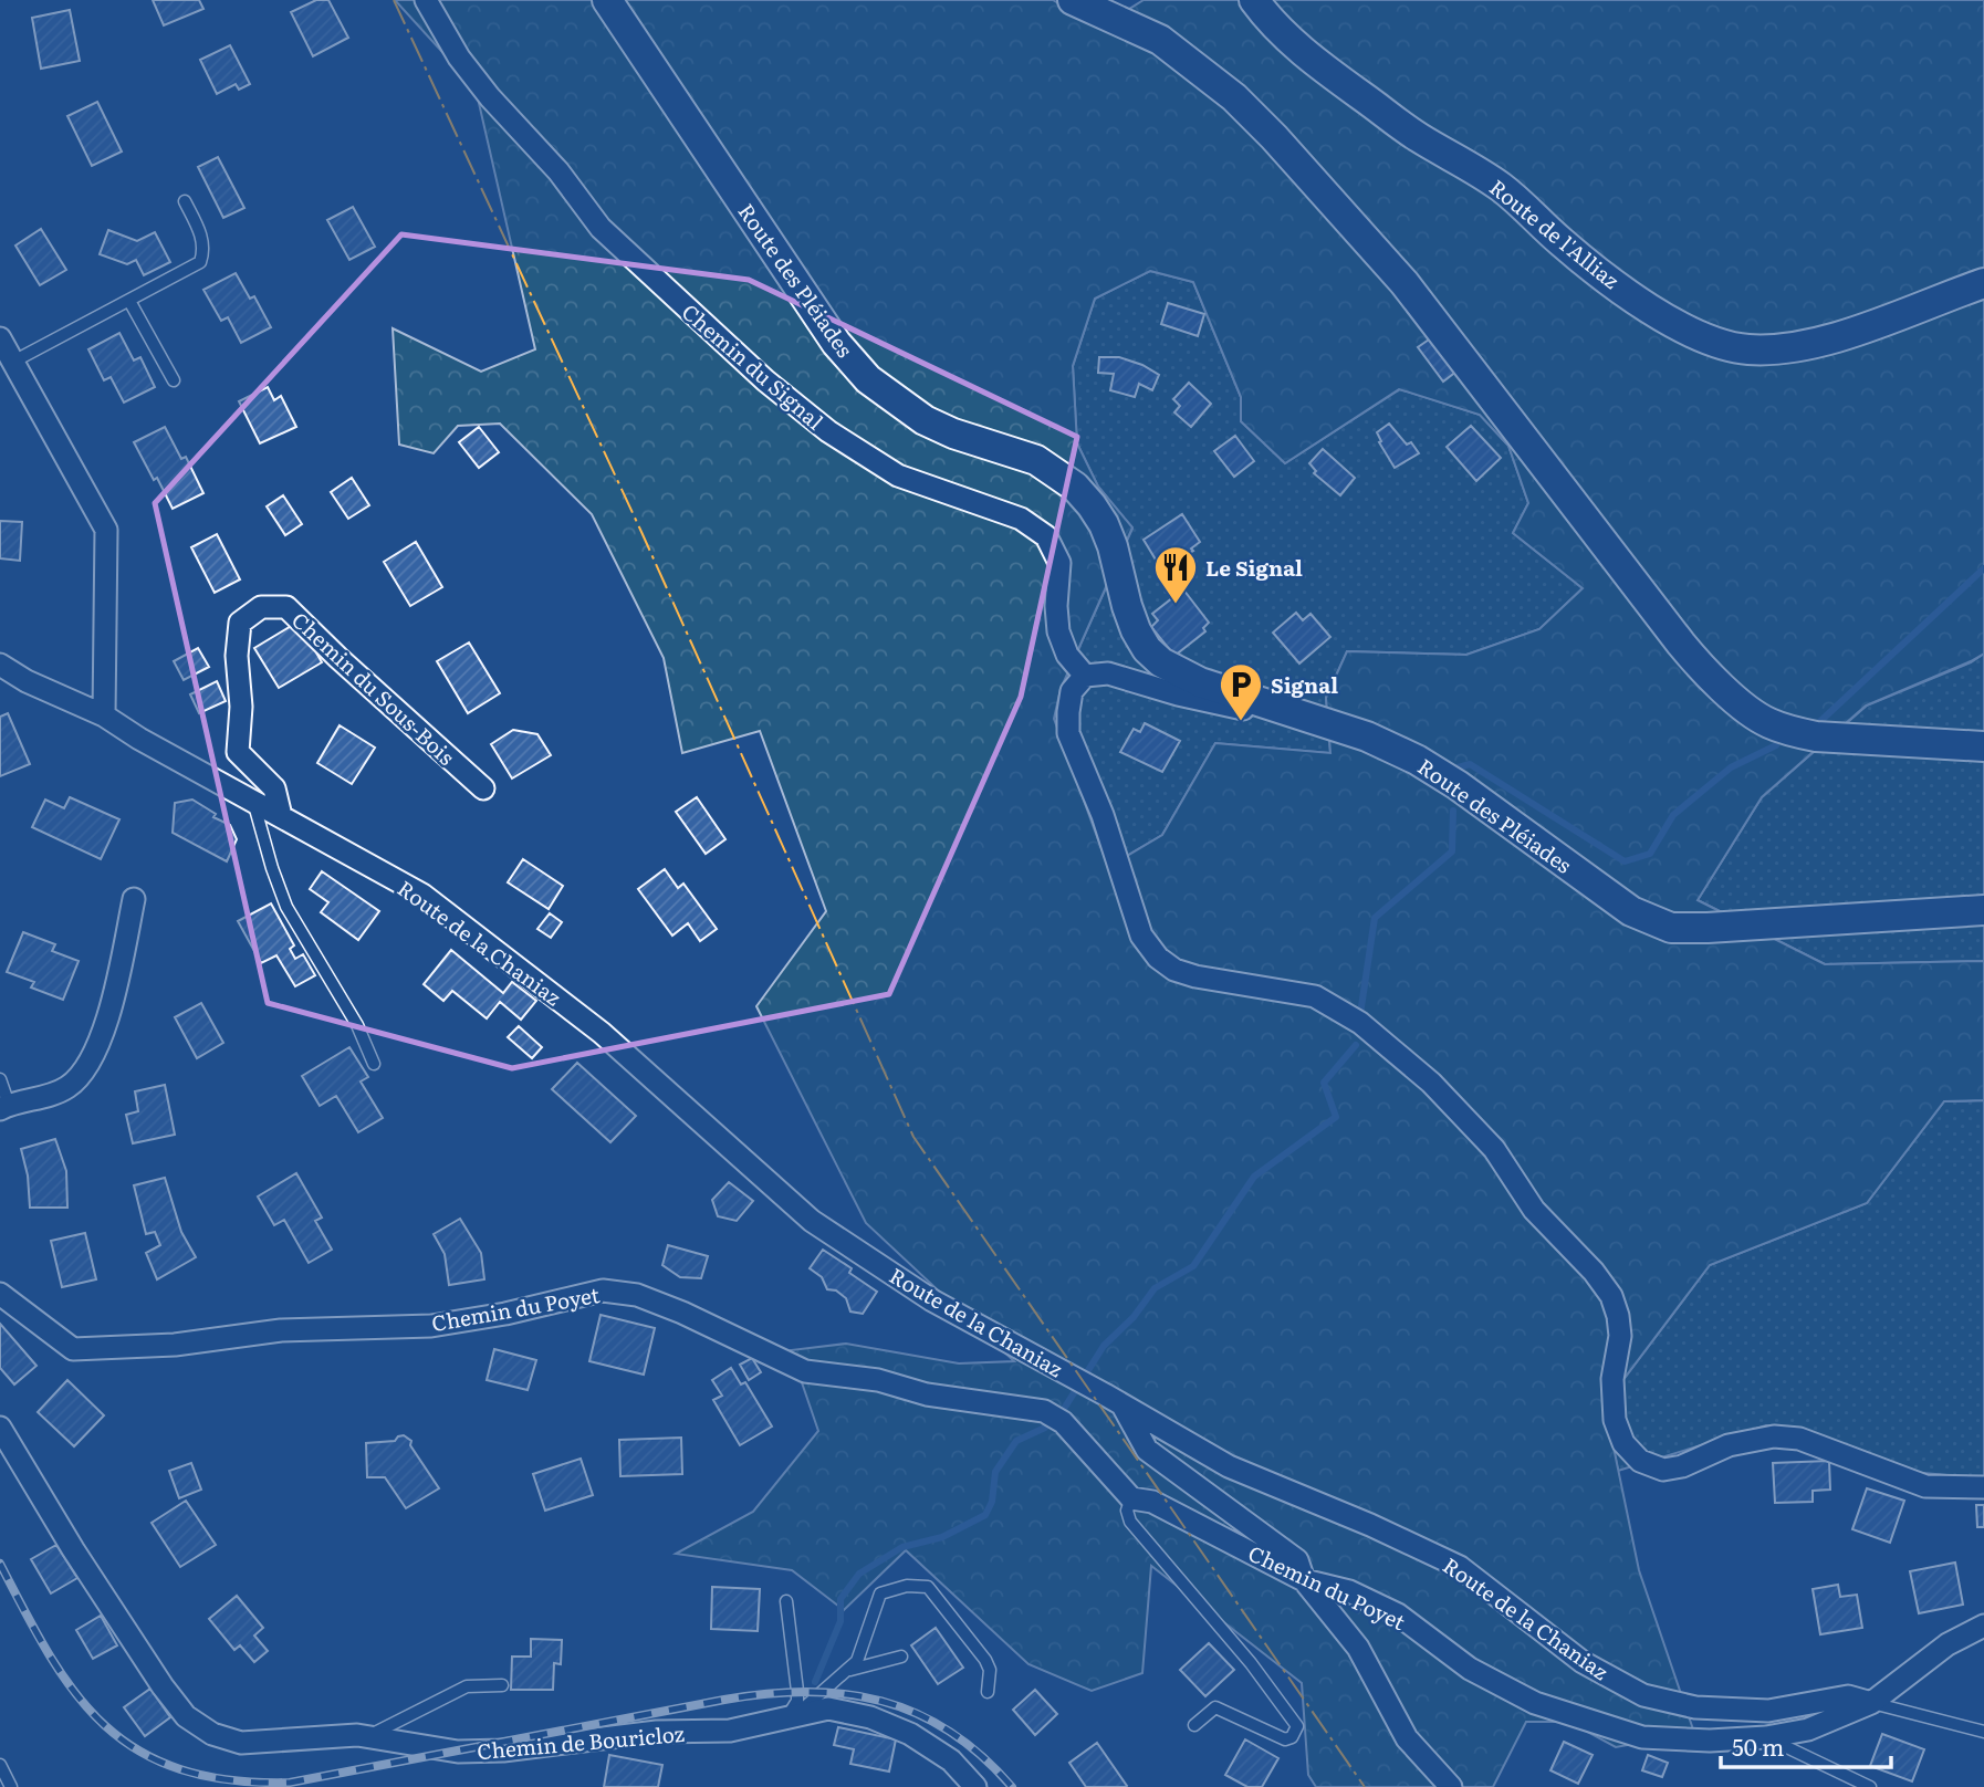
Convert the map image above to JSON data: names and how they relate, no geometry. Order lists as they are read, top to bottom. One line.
{"streets":{"street":["Route de l'Alliaz","Route des Pléiades","Chemin du Signal","Chemin du Sous-Bois","Route de la Chaniaz","Chemin du Poyet","Chemin de Bouricloz"]},"crossings":[["Chemin du Sous-Bois","Route de la Chaniaz"],["Route de la Chaniaz","Chemin du Poyet"]],"places":{"restaurant":["Le Signal"],"parking":["Signal"]},"scale_bar":"50 m"}
